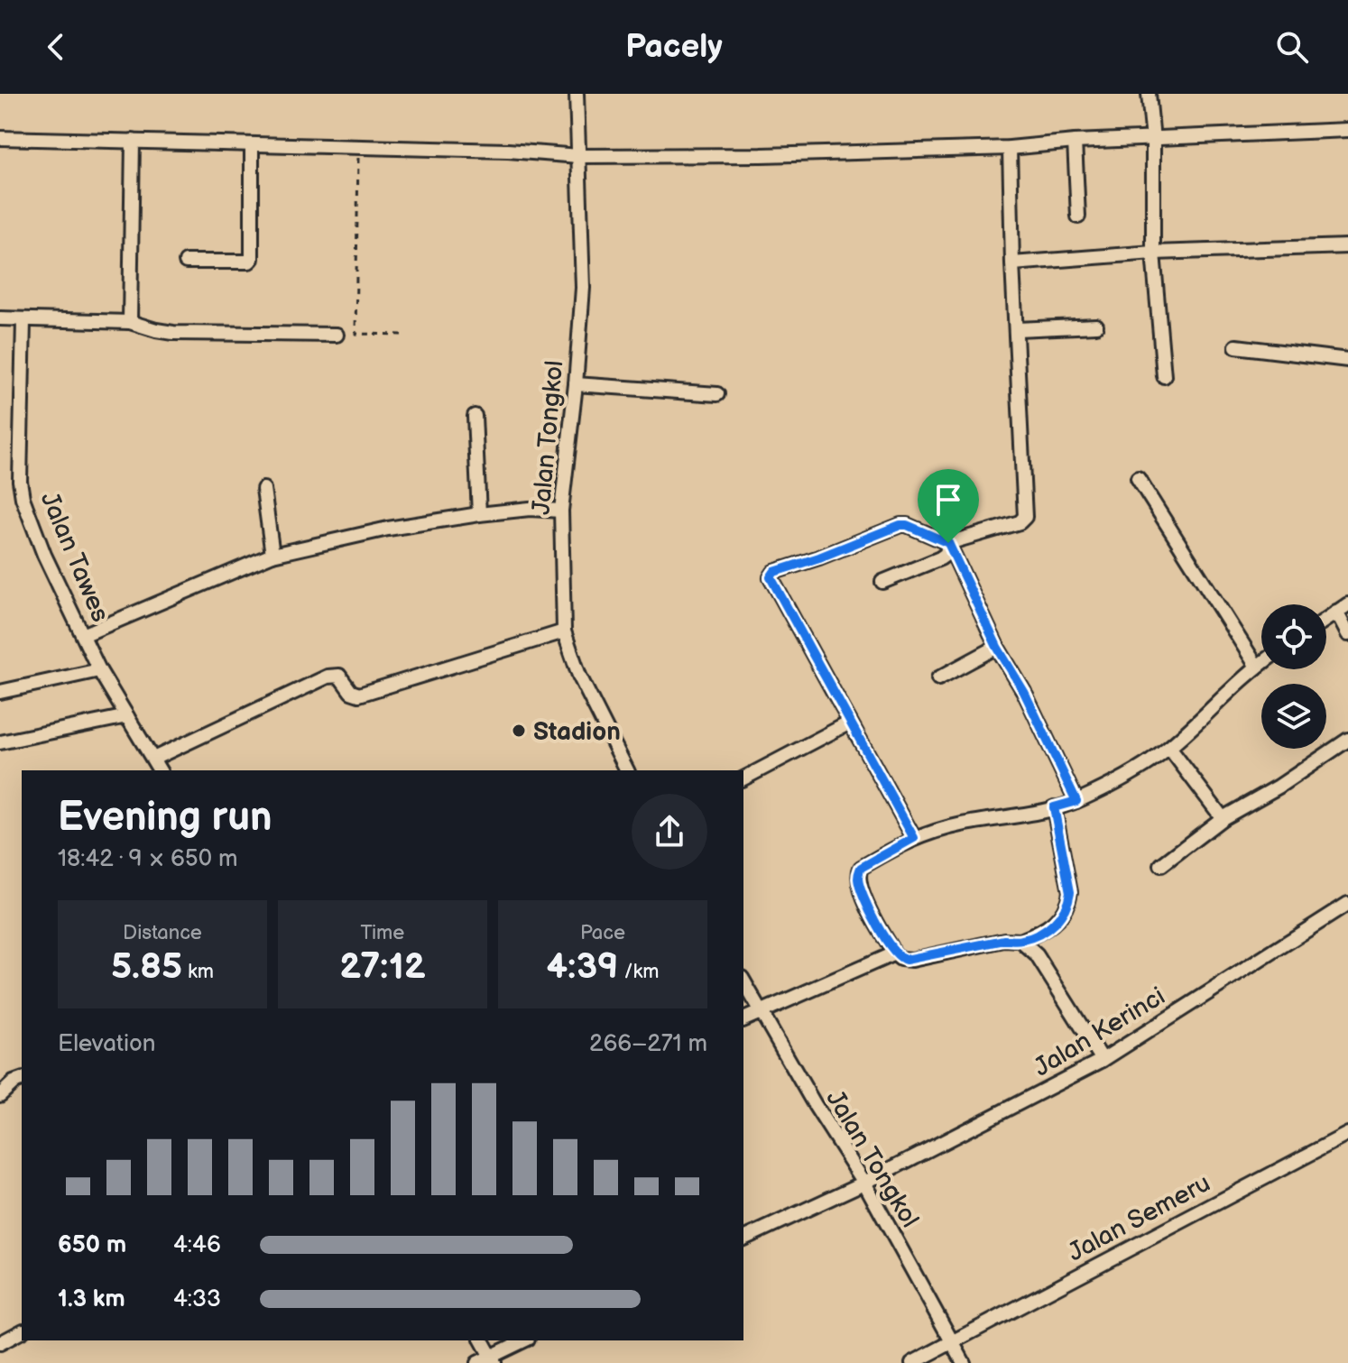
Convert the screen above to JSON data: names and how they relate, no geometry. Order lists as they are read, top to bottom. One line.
{"streets":{"street":["Jalan Tongkol","Jalan Tawes","Jalan Kerinci","Jalan Semeru"]},"crossings":[["Jalan Tongkol","Jalan Kerinci"],["Jalan Tongkol","Jalan Semeru"]],"places":["Stadion"],"page":{"header":"Pacely","heading":["Evening run","18:42 · 9 × 650 m"],"stats":[["Distance","5.85 km"],["Time","27:12"],["Pace","4:39 /km"]],"chart":["Elevation","266–271 m"],"list":[{"name":"650 m","note":"4:46"},{"name":"1.3 km","note":"4:33"}]}}
